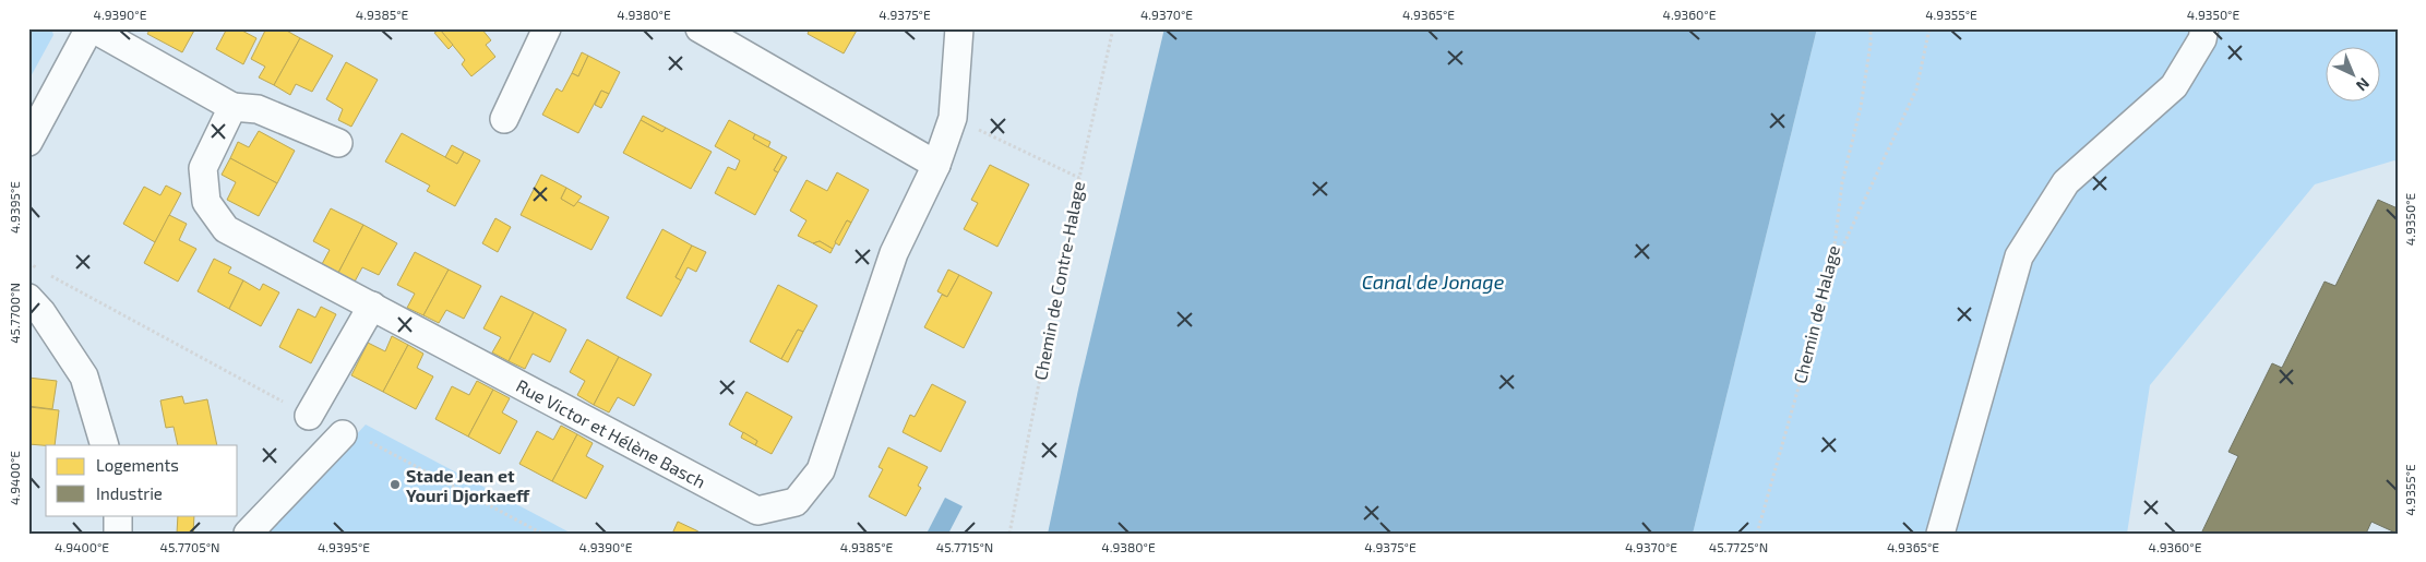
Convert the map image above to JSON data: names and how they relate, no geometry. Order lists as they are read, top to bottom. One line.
{"streets":{"street":["Rue Victor et Hélène Basch"],"path":["Chemin de Contre-Halage","Chemin de Halage"]},"water":["Canal de Jonage"],"places":["Stade Jean et Youri Djorkaeff"],"legend":["Logements","Industrie"],"north":"bottom right","coordinates":["4.9390°E","4.9385°E","4.9380°E","4.9375°E","4.9370°E","4.9365°E","4.9360°E","4.9355°E","4.9350°E","4.9395°E","45.7700°N","4.9400°E","45.7705°N","45.7715°N","45.7725°N"]}
